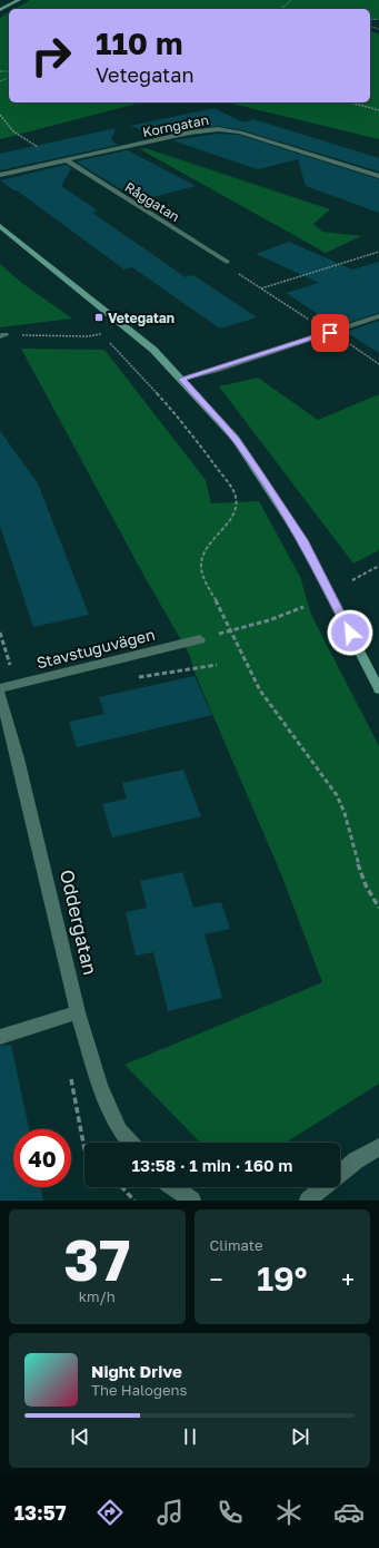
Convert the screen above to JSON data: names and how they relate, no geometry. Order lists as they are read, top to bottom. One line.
{"streets":{"street":["Korngatan","Råggatan","Stavstuguvägen","Oddergatan"]},"crossings":[["Korngatan","Råggatan"]],"places":{"transit":["Vetegatan"]},"page":{"turn":["110 m","Vetegatan"],"limit":"40","trip":"13:58 · 1 min · 160 m","tile":[["37","km/h"],"Climate"],"heat":["−","19°","+"],"song":["Night Drive","The Halogens"],"tabs":"13:57"}}
